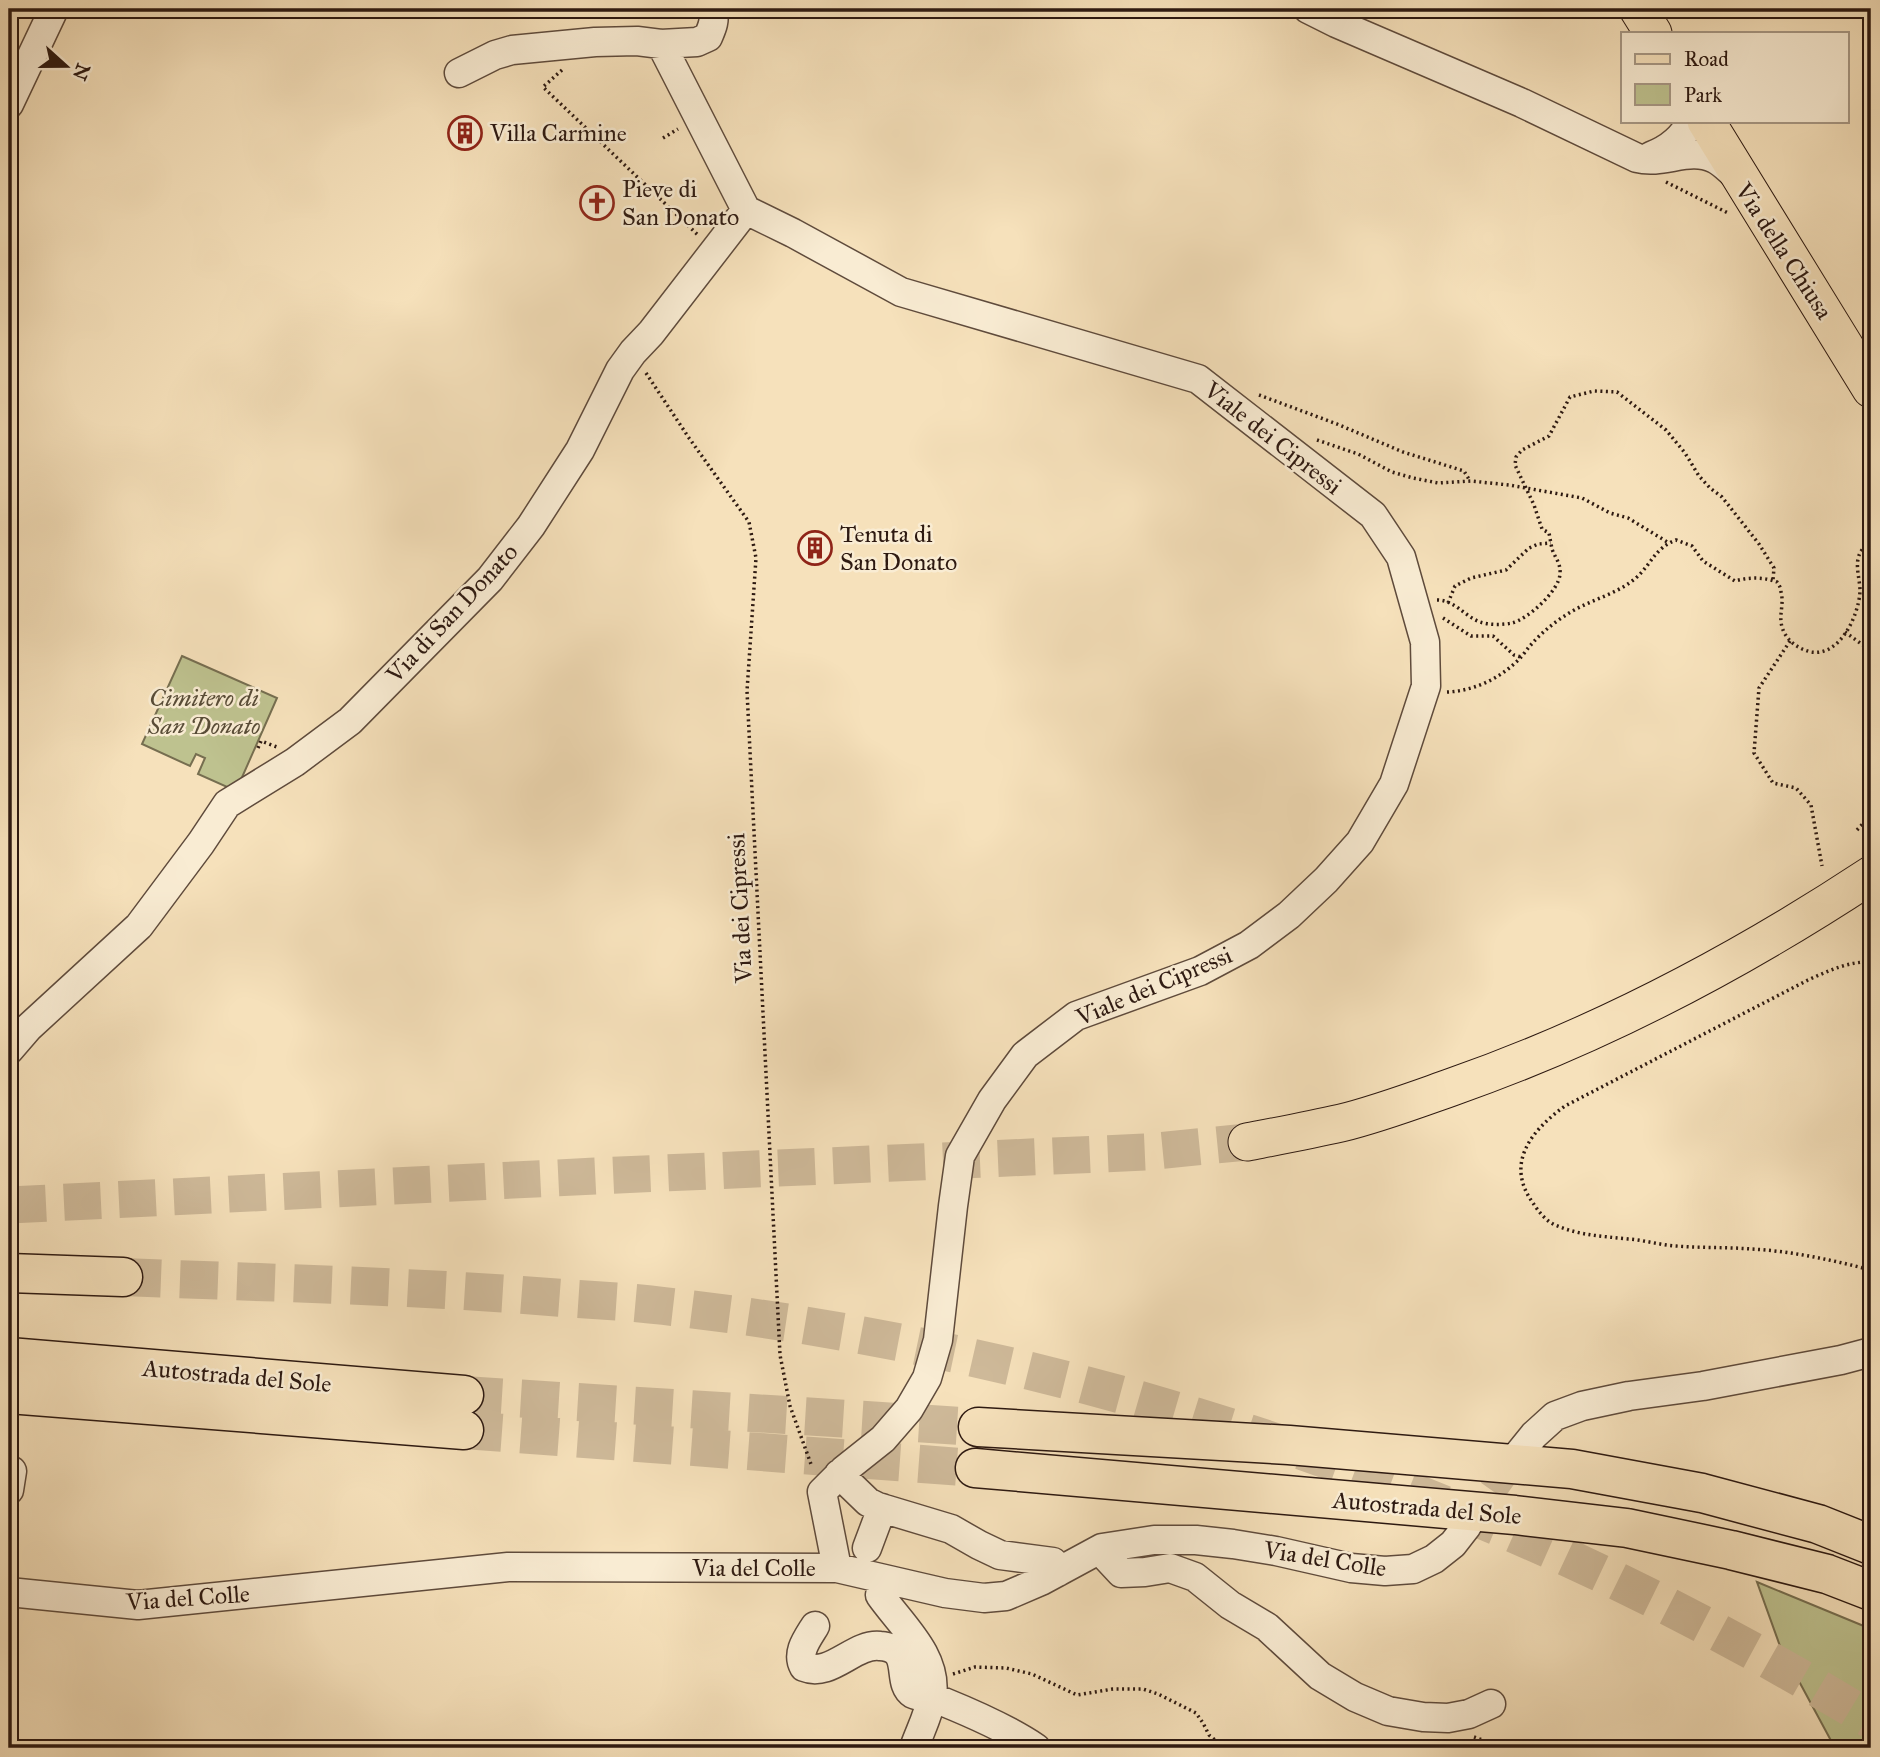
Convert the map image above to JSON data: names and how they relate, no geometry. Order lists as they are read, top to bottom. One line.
{"streets":{"highway":["Autostrada del Sole"],"main road":["Via della Chiusa"],"street":["Viale dei Cipressi","Via di San Donato","Via del Colle"],"path":["Via dei Cipressi"]},"crossings":[["Viale dei Cipressi","Via di San Donato"],["Viale dei Cipressi","Via dei Cipressi"],["Via di San Donato","Via dei Cipressi"]],"parks":["Cimitero di San Donato"],"places":{"building":["Villa Carmine","Tenuta di San Donato"],"church":["Pieve di San Donato"]},"legend":["Road","Park"],"north":"right"}
